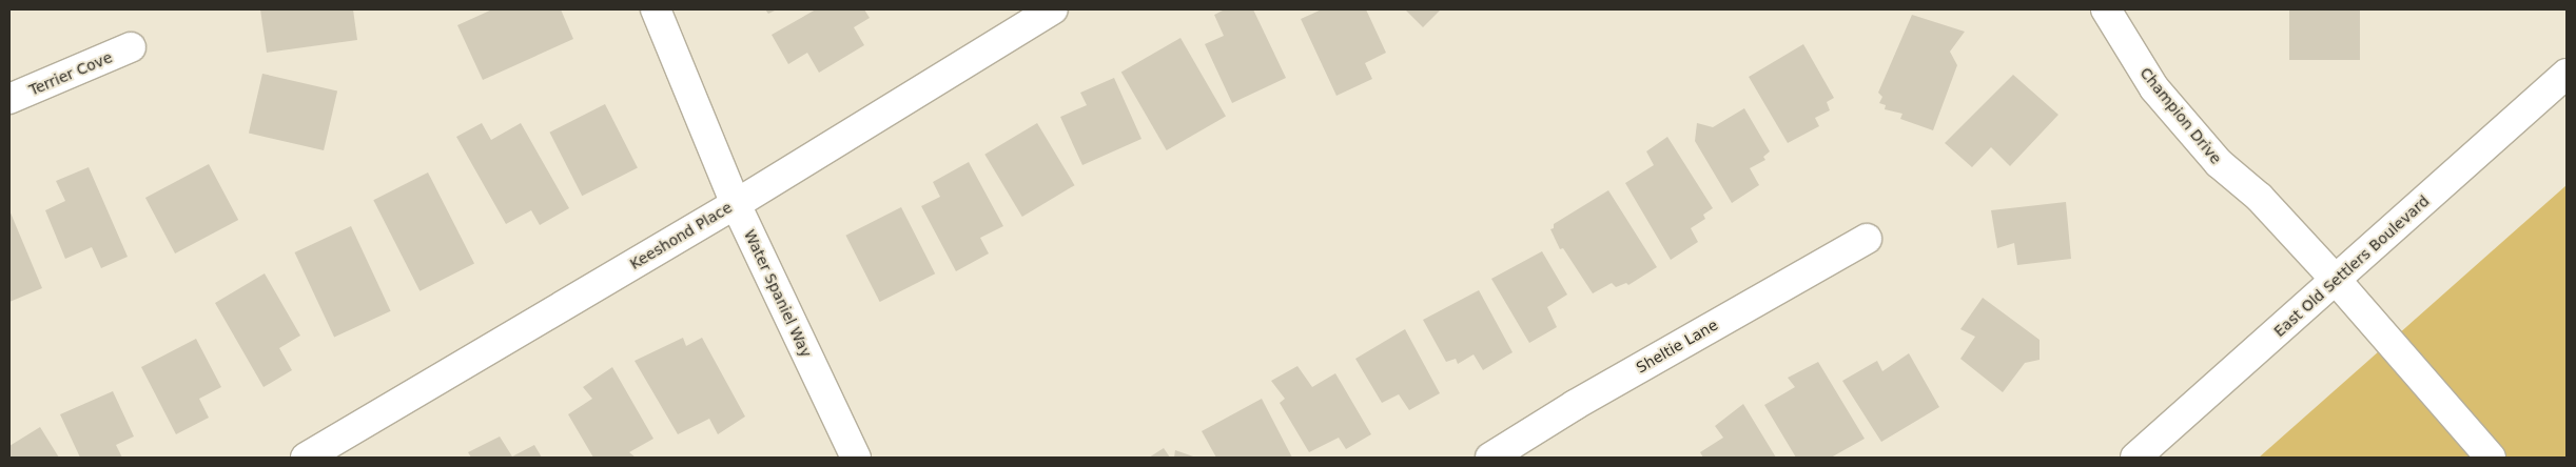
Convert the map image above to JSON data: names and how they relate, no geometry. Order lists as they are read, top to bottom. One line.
{"streets":{"street":["Terrier Cove","Champion Drive","Keeshond Place","East Old Settlers Boulevard","Water Spaniel Way","Sheltie Lane"]},"crossings":[["Champion Drive","East Old Settlers Boulevard"],["Keeshond Place","Water Spaniel Way"]]}
